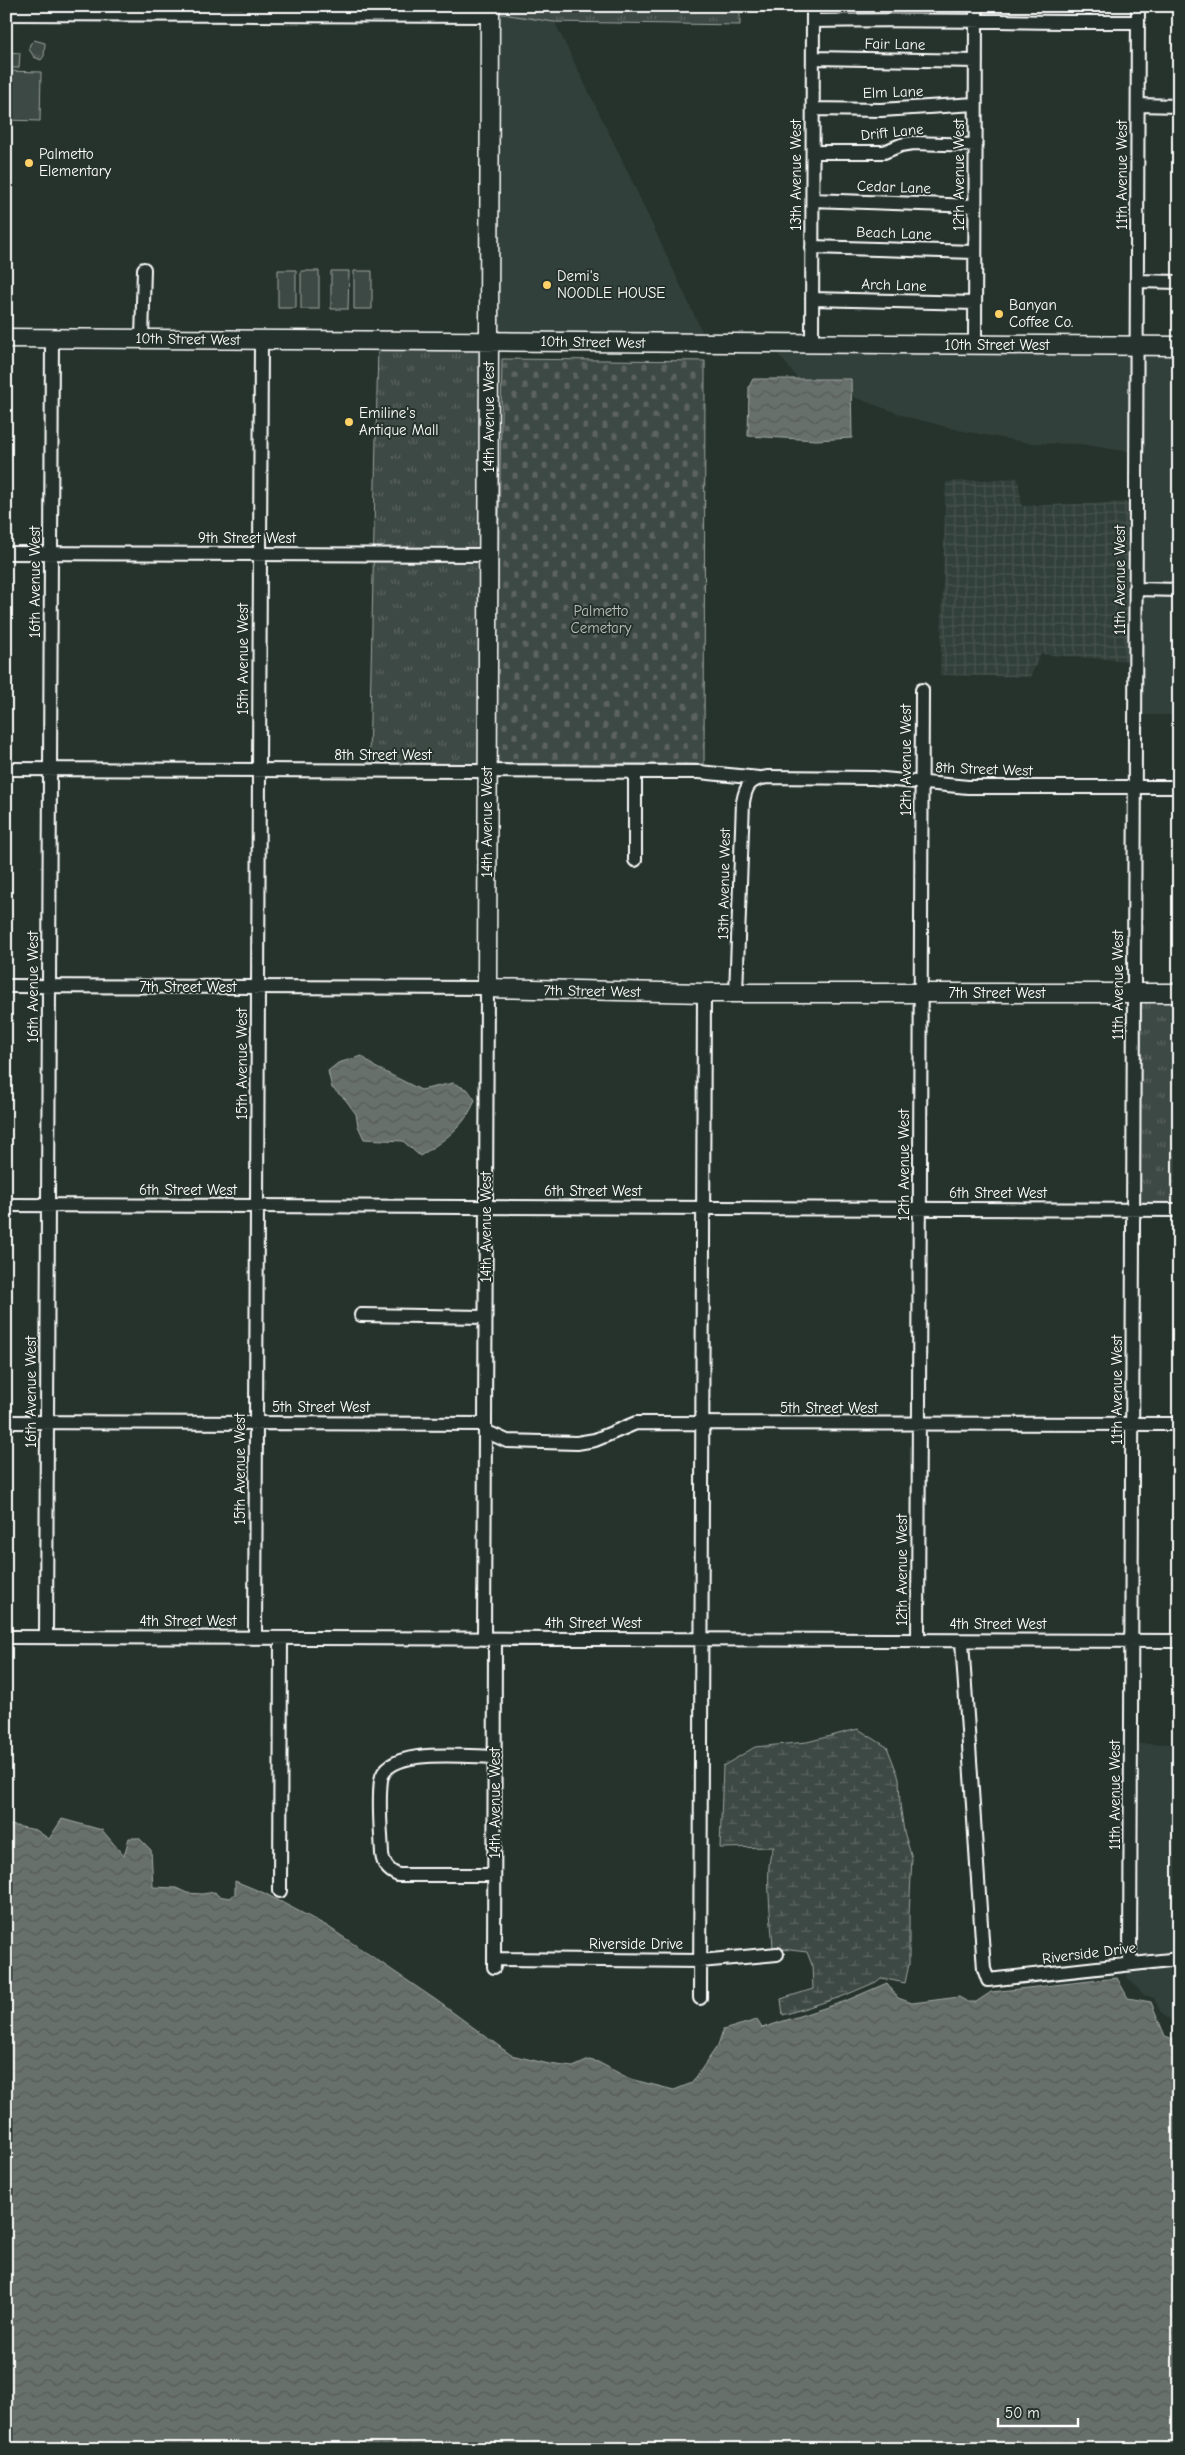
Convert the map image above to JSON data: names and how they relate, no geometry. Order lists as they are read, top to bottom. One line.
{"streets":{"street":["Fair Lane","Elm Lane","Drift Lane","13th Avenue West","12th Avenue West","11th Avenue West","Cedar Lane","Beach Lane","Arch Lane","10th Street West","14th Avenue West","9th Street West","16th Avenue West","15th Avenue West","8th Street West","7th Street West","6th Street West","5th Street West","4th Street West","Riverside Drive"]},"crossings":[["Fair Lane","13th Avenue West"],["Fair Lane","12th Avenue West"],["Elm Lane","13th Avenue West"],["Elm Lane","12th Avenue West"],["Drift Lane","13th Avenue West"],["Drift Lane","12th Avenue West"],["13th Avenue West","Cedar Lane"],["13th Avenue West","Beach Lane"],["13th Avenue West","Arch Lane"],["13th Avenue West","10th Street West"],["13th Avenue West","8th Street West"],["13th Avenue West","7th Street West"],["12th Avenue West","Cedar Lane"],["12th Avenue West","Beach Lane"],["12th Avenue West","Arch Lane"],["12th Avenue West","10th Street West"],["12th Avenue West","8th Street West"],["12th Avenue West","7th Street West"],["12th Avenue West","6th Street West"],["12th Avenue West","5th Street West"],["12th Avenue West","4th Street West"],["11th Avenue West","10th Street West"],["11th Avenue West","8th Street West"],["11th Avenue West","7th Street West"],["11th Avenue West","6th Street West"],["11th Avenue West","5th Street West"],["11th Avenue West","4th Street West"],["11th Avenue West","Riverside Drive"],["10th Street West","14th Avenue West"],["10th Street West","16th Avenue West"],["10th Street West","15th Avenue West"],["14th Avenue West","9th Street West"],["14th Avenue West","8th Street West"],["14th Avenue West","7th Street West"],["14th Avenue West","6th Street West"],["14th Avenue West","5th Street West"],["14th Avenue West","4th Street West"],["14th Avenue West","Riverside Drive"],["9th Street West","16th Avenue West"],["9th Street West","15th Avenue West"],["16th Avenue West","8th Street West"],["16th Avenue West","7th Street West"],["16th Avenue West","6th Street West"],["16th Avenue West","5th Street West"],["16th Avenue West","4th Street West"],["15th Avenue West","8th Street West"],["15th Avenue West","7th Street West"],["15th Avenue West","6th Street West"],["15th Avenue West","5th Street West"],["15th Avenue West","4th Street West"],["4th Street West","Riverside Drive"]],"parks":["Palmetto Cemetary"],"places":["Palmetto Elementary","Demi's NOODLE HOUSE","Banyan Coffee Co.","Emiline's Antique Mall"],"scale_bar":"50 m"}
